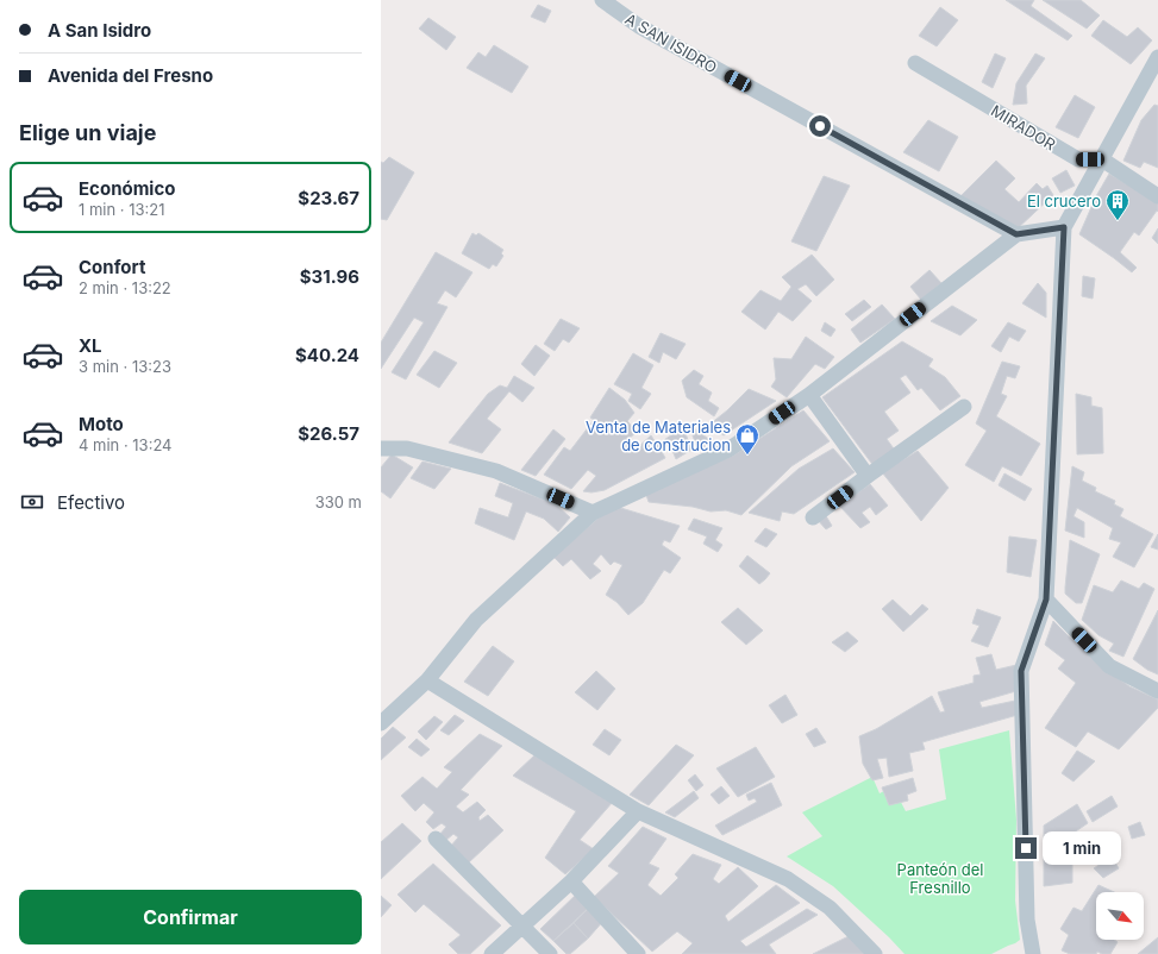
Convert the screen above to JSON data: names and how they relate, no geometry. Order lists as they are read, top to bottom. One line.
{"streets":{"street":["A SAN ISIDRO","MIRADOR"]},"parks":["Panteón del Fresnillo"],"places":{"building":["El crucero"],"shop":["Venta de Materiales de construcion"]},"north":"bottom right","page":{"banner":["A San Isidro","Avenida del Fresno"],"heading":"Elige un viaje","list":[{"name":"Económico","note":"1 min · 13:21","value":"$23.67"},{"name":"Confort","note":"2 min · 13:22","value":"$31.96"},{"name":"XL","note":"3 min · 13:23","value":"$40.24"},{"name":"Moto","note":"4 min · 13:24","value":"$26.57"}],"pay":["Efectivo","330 m"],"bubble":"1 min","buttons":"Confirmar"}}
